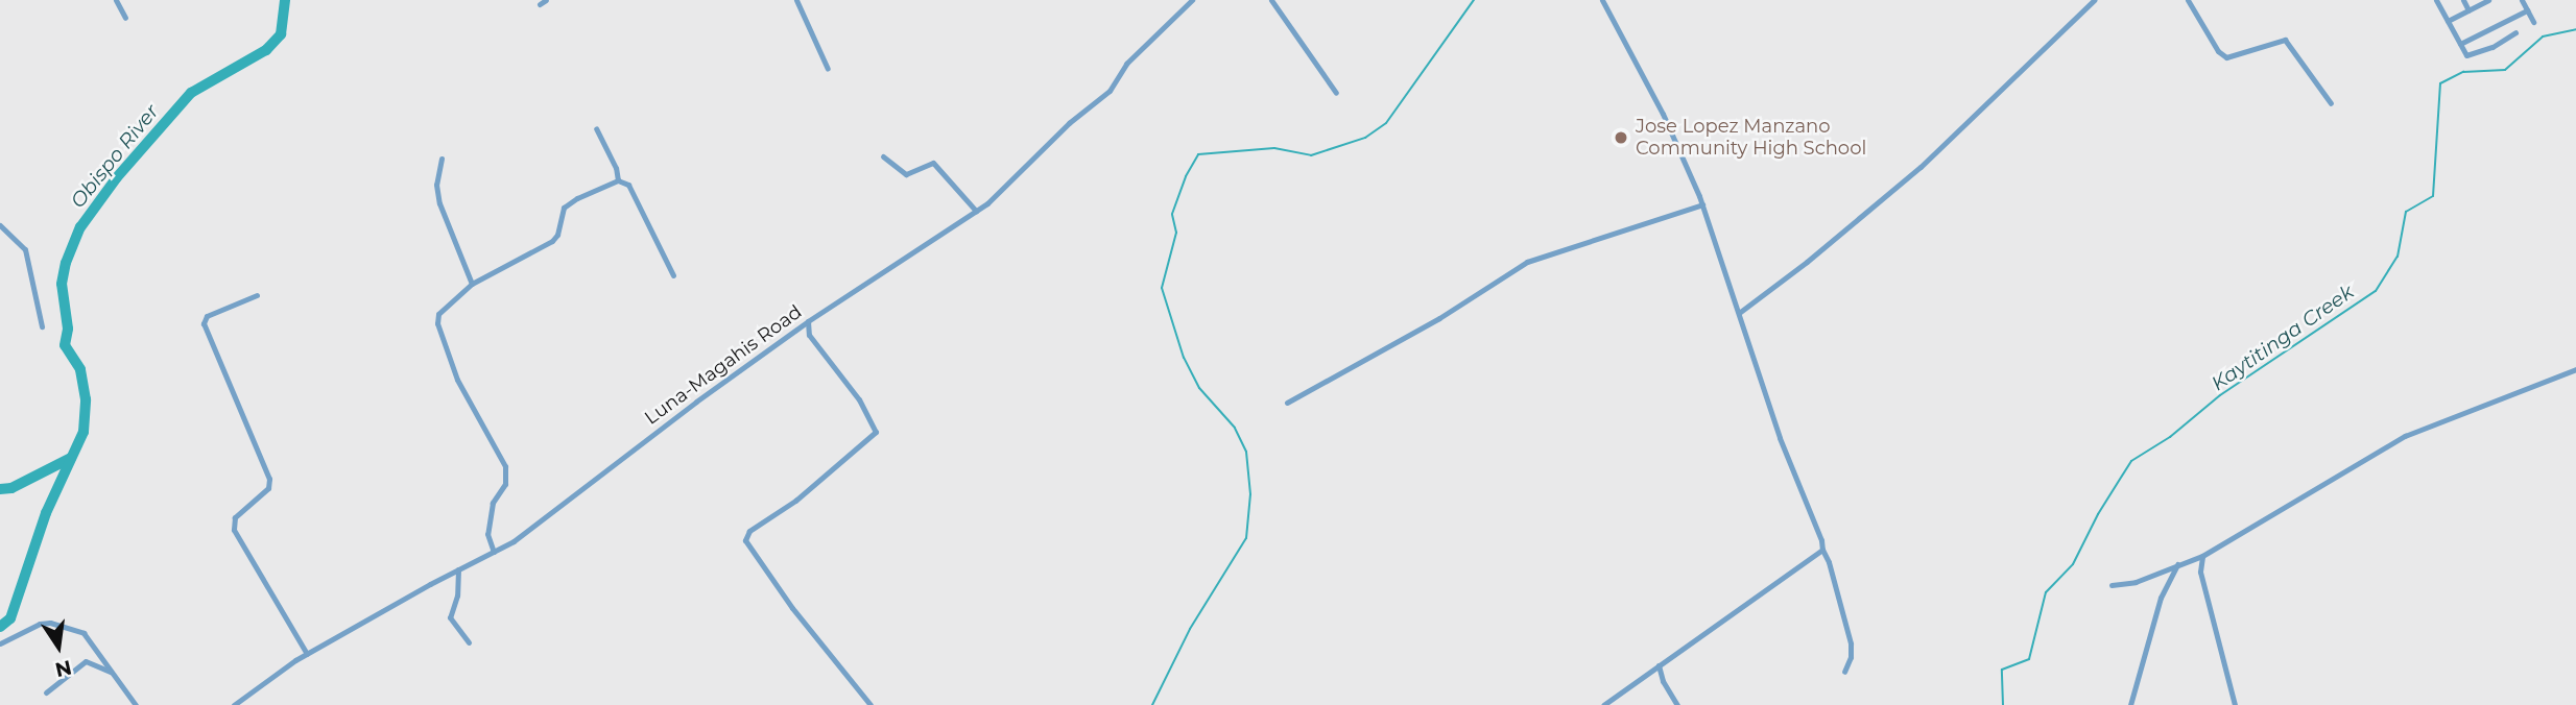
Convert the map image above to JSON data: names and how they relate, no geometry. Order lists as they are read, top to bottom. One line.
{"streets":{"street":["Luna-Magahis Road"]},"water":["Obispo River","Kaytitinga Creek"],"places":["Jose Lopez Manzano Community High School"],"north":"bottom"}
